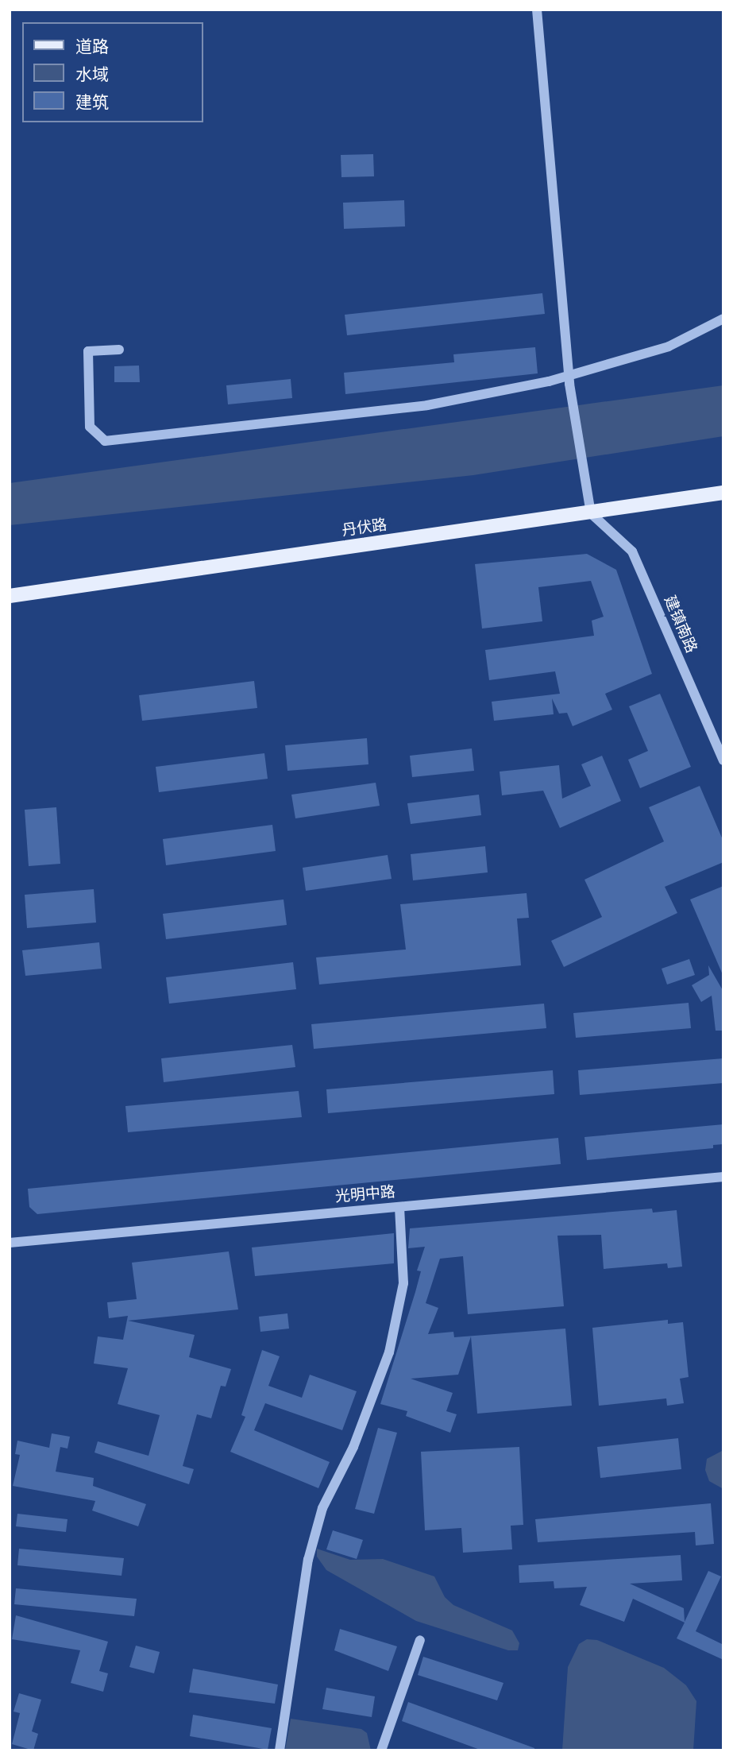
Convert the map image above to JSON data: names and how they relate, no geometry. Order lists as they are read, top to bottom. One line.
{"streets":{"main road":["丹伏路"],"street":["建镇南路","光明中路"]},"crossings":[["丹伏路","建镇南路"]],"legend":["道路","水域","建筑"]}
